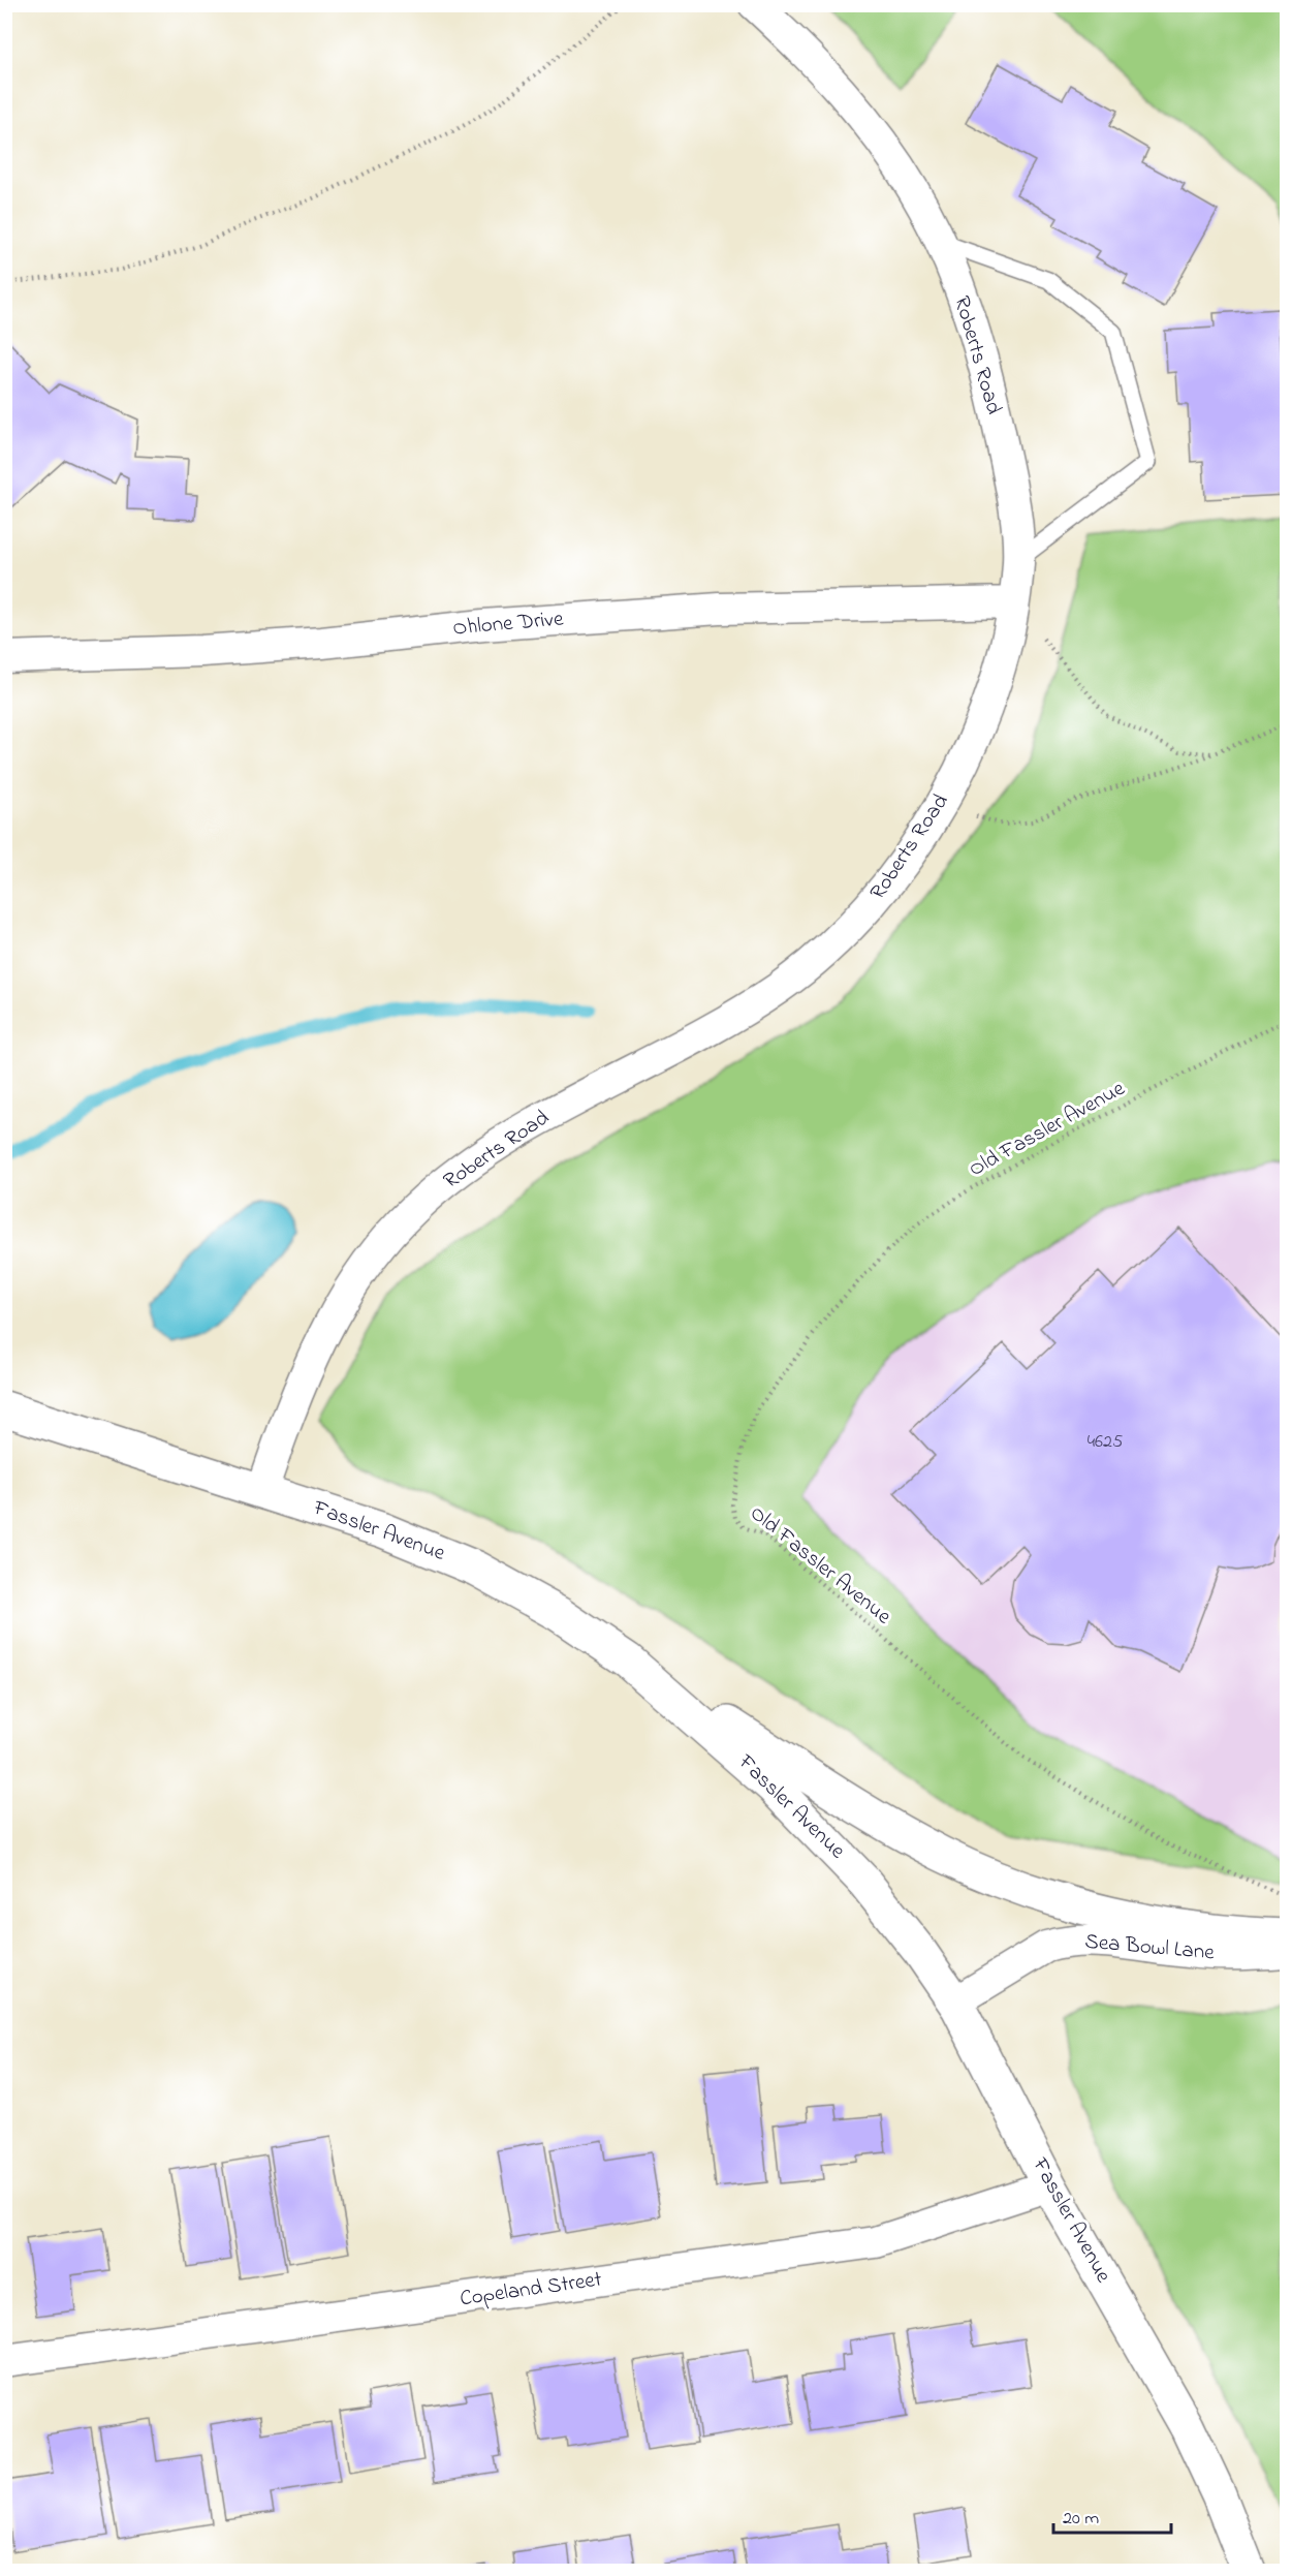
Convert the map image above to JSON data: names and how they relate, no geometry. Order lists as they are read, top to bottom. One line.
{"streets":{"street":["Roberts Road","Ohlone Drive","Fassler Avenue","Sea Bowl Lane","Copeland Street"],"path":["Old Fassler Avenue"]},"crossings":[["Roberts Road","Ohlone Drive"],["Roberts Road","Fassler Avenue"],["Fassler Avenue","Sea Bowl Lane"],["Fassler Avenue","Copeland Street"]],"house_numbers":["4625"],"scale_bar":"20 m"}
